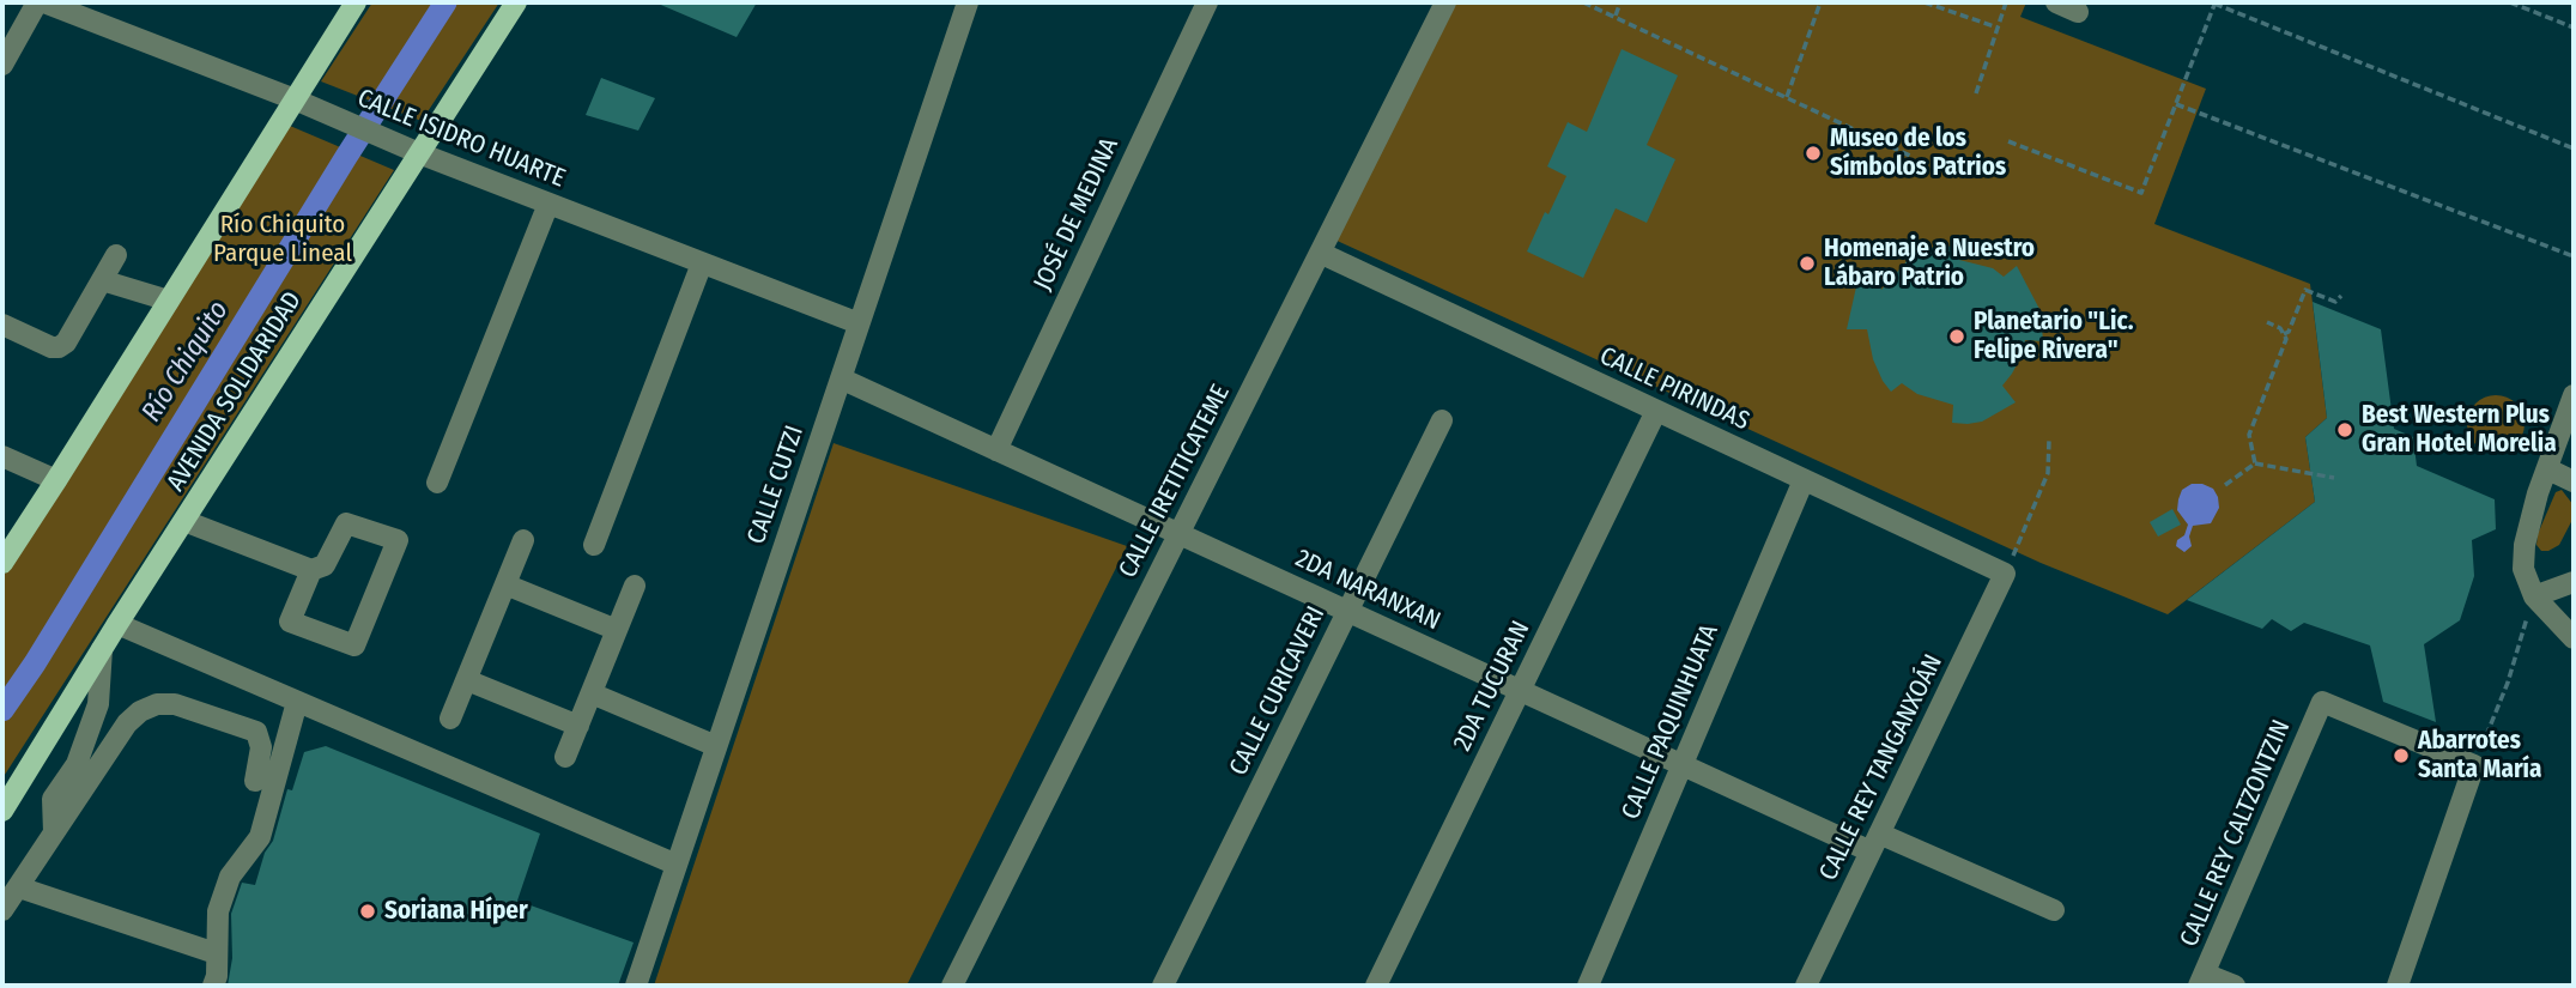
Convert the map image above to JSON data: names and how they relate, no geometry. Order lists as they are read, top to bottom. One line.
{"streets":{"main road":["AVENIDA SOLIDARIDAD"],"street":["CALLE ISIDRO HUARTE","JOSÉ DE MEDINA","CALLE PIRINDAS","CALLE IRETITICATEME","CALLE CUTZI","2DA NARANXAN","2DA TUCURAN","CALLE CURICAVERI","CALLE PAQUINHUATA","CALLE REY TANGANXOÁN","CALLE REY CALTZONTZIN"]},"crossings":[["CALLE ISIDRO HUARTE","AVENIDA SOLIDARIDAD"],["CALLE ISIDRO HUARTE","CALLE CUTZI"],["JOSÉ DE MEDINA","2DA NARANXAN"],["CALLE PIRINDAS","CALLE IRETITICATEME"],["CALLE PIRINDAS","2DA TUCURAN"],["CALLE PIRINDAS","CALLE PAQUINHUATA"],["CALLE PIRINDAS","CALLE REY TANGANXOÁN"],["CALLE IRETITICATEME","2DA NARANXAN"],["CALLE CUTZI","2DA NARANXAN"],["2DA NARANXAN","2DA TUCURAN"],["2DA NARANXAN","CALLE CURICAVERI"],["2DA NARANXAN","CALLE PAQUINHUATA"],["2DA NARANXAN","CALLE REY TANGANXOÁN"]],"water":["Río Chiquito"],"parks":["Río Chiquito Parque Lineal"],"places":["Museo de los Símbolos Patrios","Homenaje a Nuestro Lábaro Patrio","Planetario \"Lic. Felipe Rivera\"","Best Western Plus Gran Hotel Morelia","Abarrotes Santa María","Soriana Híper"]}
